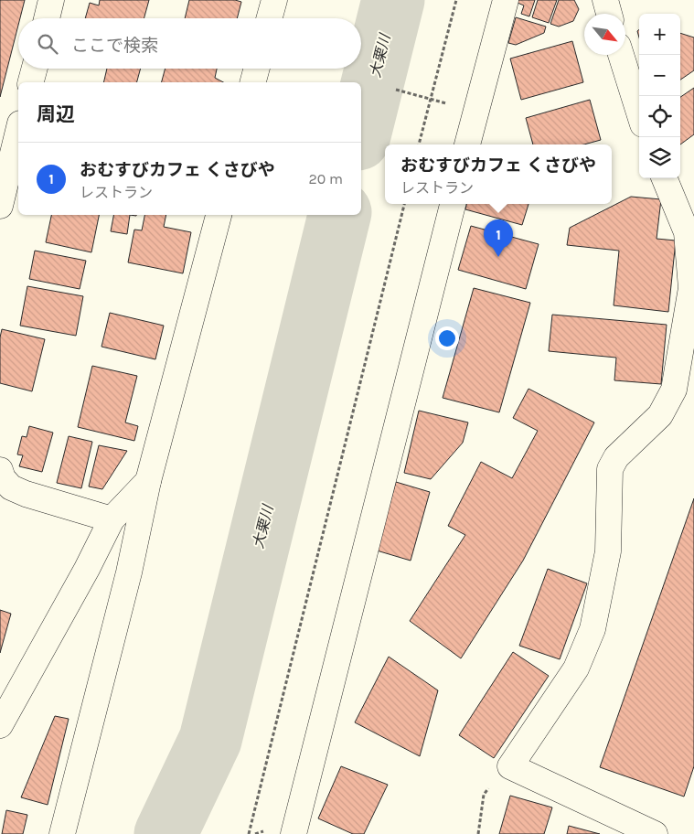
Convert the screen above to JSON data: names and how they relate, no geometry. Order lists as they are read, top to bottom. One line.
{"water":["大栗川"],"north":"bottom right","page":{"map_buttons":["+","−"],"search":"ここで検索","heading":"周辺","list":[{"mark":"1","name":"おむすびカフェ くさびや","note":"レストラン","value":"20 m"}],"popup":["おむすびカフェ くさびや","レストラン"],"pins":"1"}}
